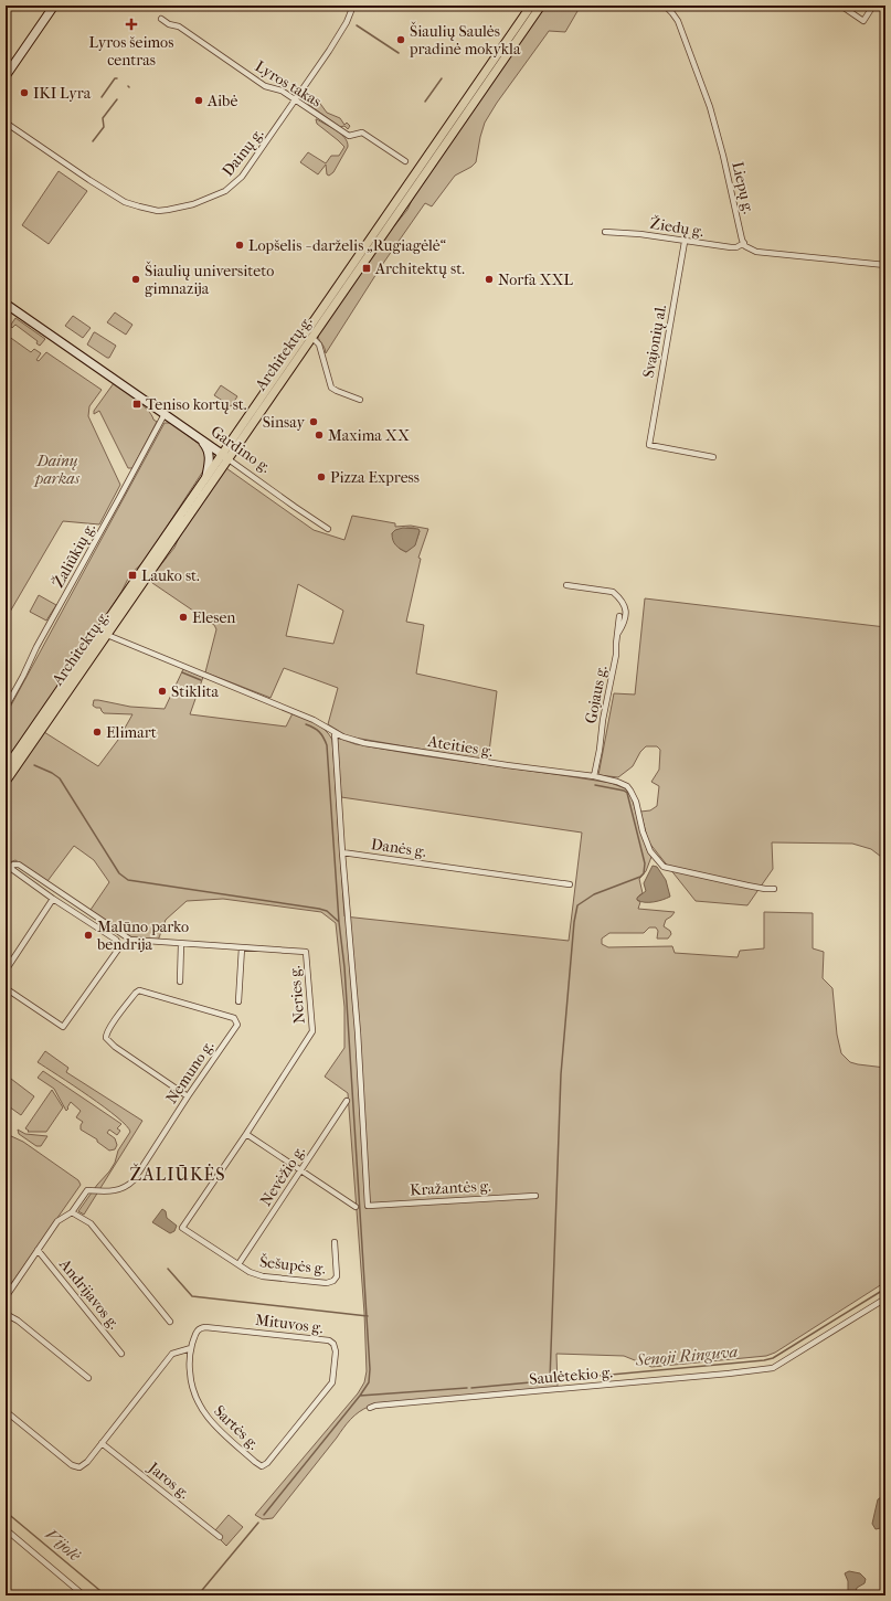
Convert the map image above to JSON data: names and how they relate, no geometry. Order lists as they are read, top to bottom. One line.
{"streets":{"main road":["Architektų g.","Gardino g."],"street":["Lyros takas","Dainų g.","Liepų g.","Žiedų g.","Svajonių al.","Žaliūkių g.","Gojaus g.","Ateities g.","Danės g.","Neries g.","Nemuno g.","Nevėžio g.","Kražantės g.","Šešupės g.","Andrijavos g.","Mituvos g.","Saulėtekio g.","Sartės g.","Jaros g."]},"crossings":[["Lyros takas","Dainų g."],["Liepų g.","Žiedų g."],["Žiedų g.","Svajonių al."],["Architektų g.","Gardino g."],["Architektų g.","Ateities g."],["Gardino g.","Žaliūkių g."],["Gojaus g.","Ateities g."],["Danės g.","Kražantės g."],["Neries g.","Šešupės g."],["Nevėžio g.","Šešupės g."],["Mituvos g.","Sartės g."]],"districts":["ŽALIŪKĖS"],"water":["Senoji Ringuva","Vijolė"],"parks":["Dainų parkas"],"places":{"health":["Lyros šeimos centras"],"other":["Šiaulių Saulės pradinė mokykla","IKI Lyra","Aibė","Lopšelis - darželis „Rugiagėlė“","Šiaulių universiteto gimnazija","Norfa XXL","Sinsay","Maxima XX","Pizza Express","Elesen","Stiklita","Elimart","Malūno parko bendrija"],"transit":["Architektų st.","Teniso kortų st.","Lauko st."]}}
